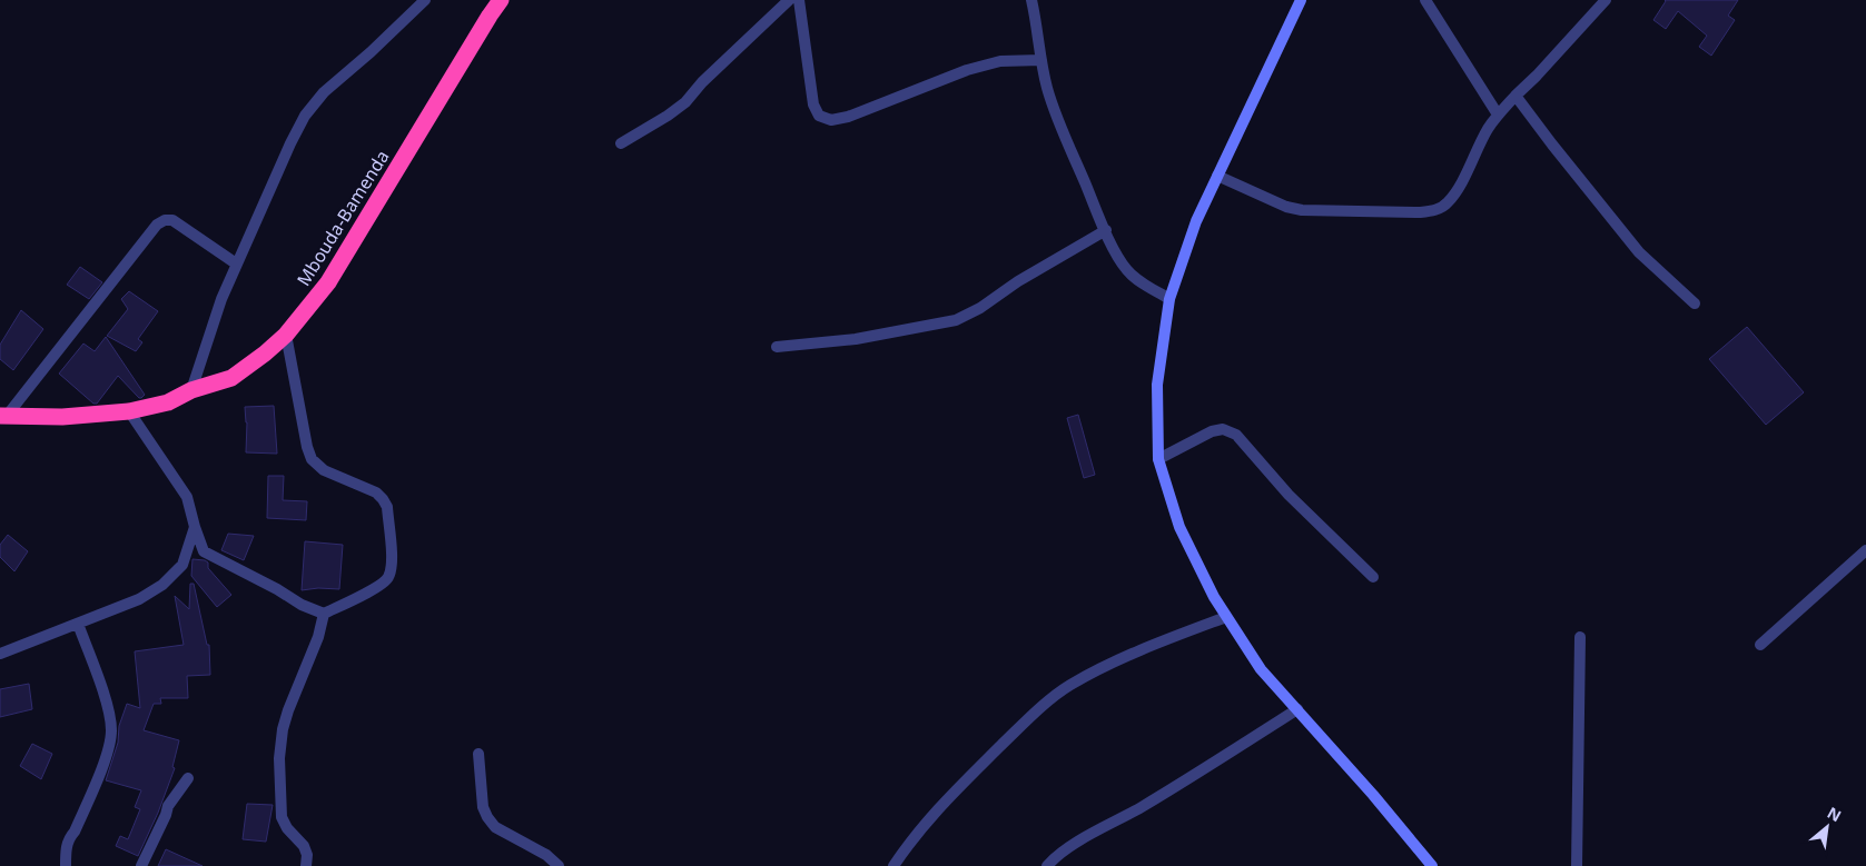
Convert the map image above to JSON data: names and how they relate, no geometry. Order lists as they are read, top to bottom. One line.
{"streets":{"highway":["Mbouda-Bamenda"]},"north":"top right"}
